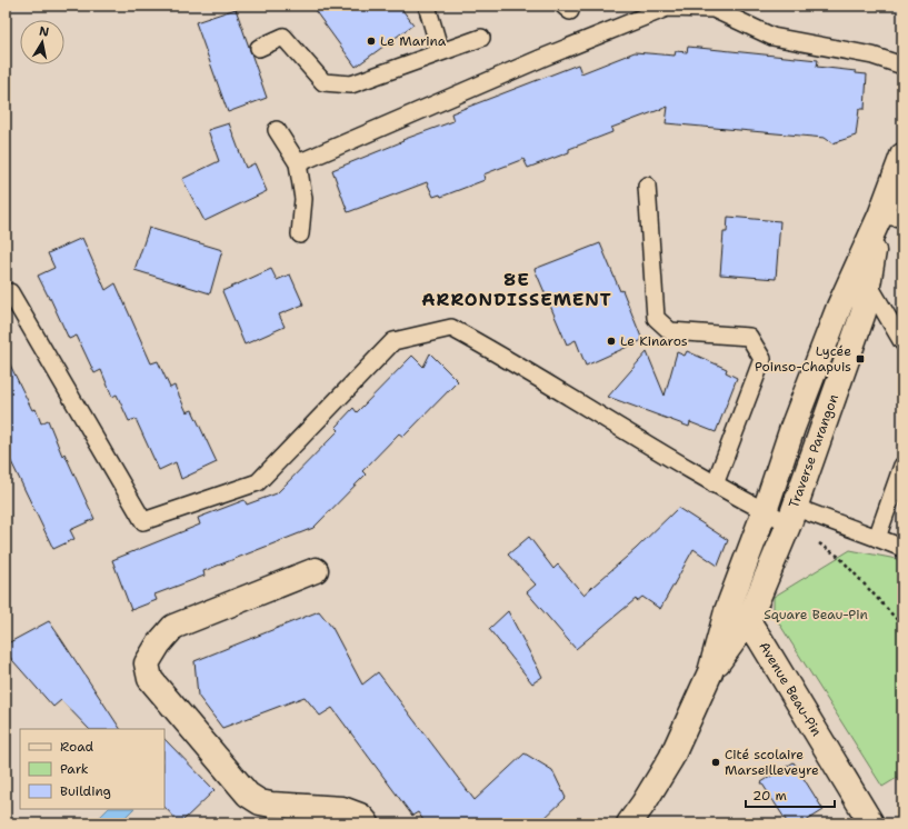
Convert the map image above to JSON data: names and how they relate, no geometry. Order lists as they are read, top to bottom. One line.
{"streets":{"street":["Traverse Parangon","Avenue Beau-Pin"]},"crossings":[["Traverse Parangon","Avenue Beau-Pin"]],"districts":["8E ARRONDISSEMENT"],"parks":["Square Beau-Pin"],"places":{"other":["Le Marina","Le Kinaros","Cité scolaire Marseilleveyre"],"transit":["Lycée Poinso-Chapuis"]},"legend":["Road","Park","Building"],"scale_bar":"20 m","north":"top"}
